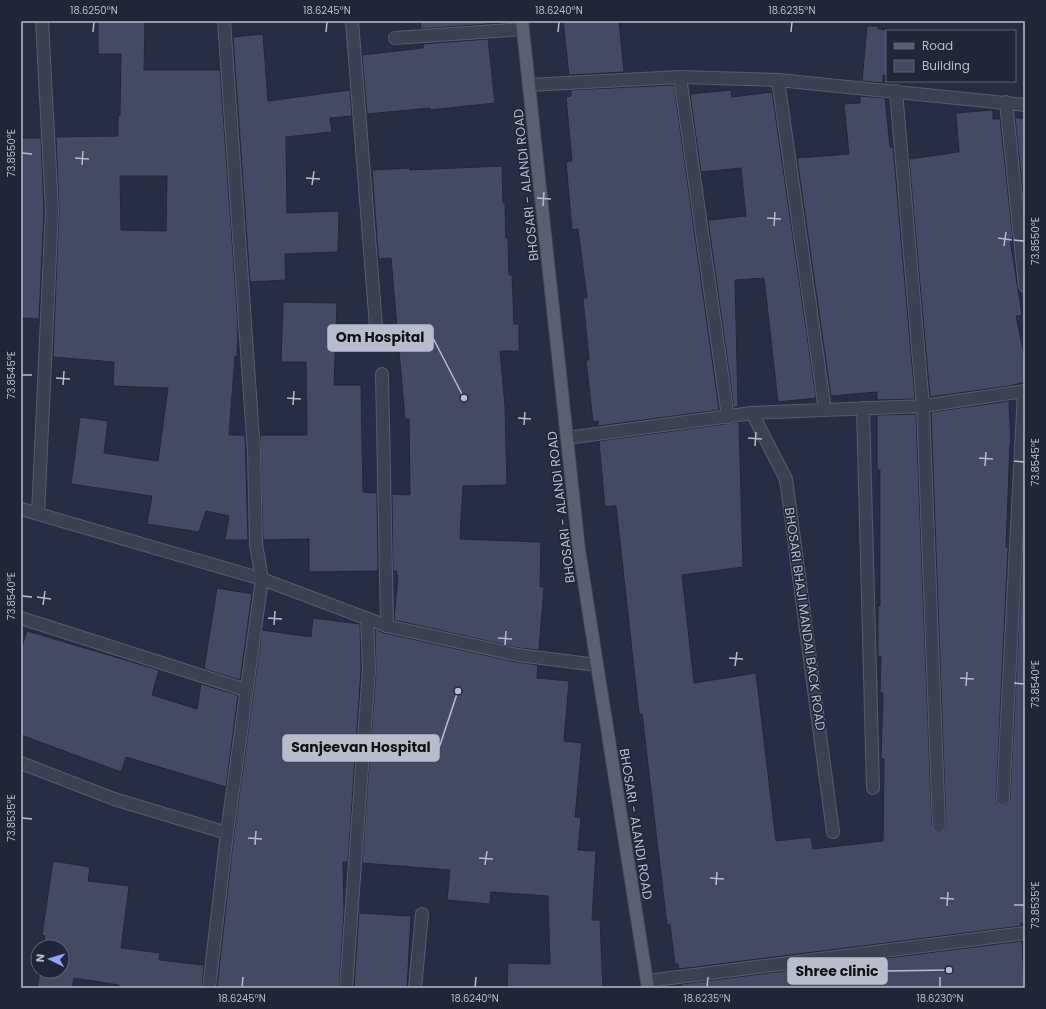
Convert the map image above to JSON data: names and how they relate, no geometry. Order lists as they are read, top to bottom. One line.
{"streets":{"main road":["BHOSARI - ALANDI ROAD"],"street":["BHOSARI BHAJI MANDAI BACK ROAD"]},"places":["Om Hospital","Sanjeevan Hospital","Shree clinic"],"legend":["Road","Building"],"north":"left","coordinates":["18.6250°N","18.6245°N","18.6240°N","18.6235°N","73.8550°E","73.8545°E","73.8540°E","73.8535°E","18.6230°N"]}
